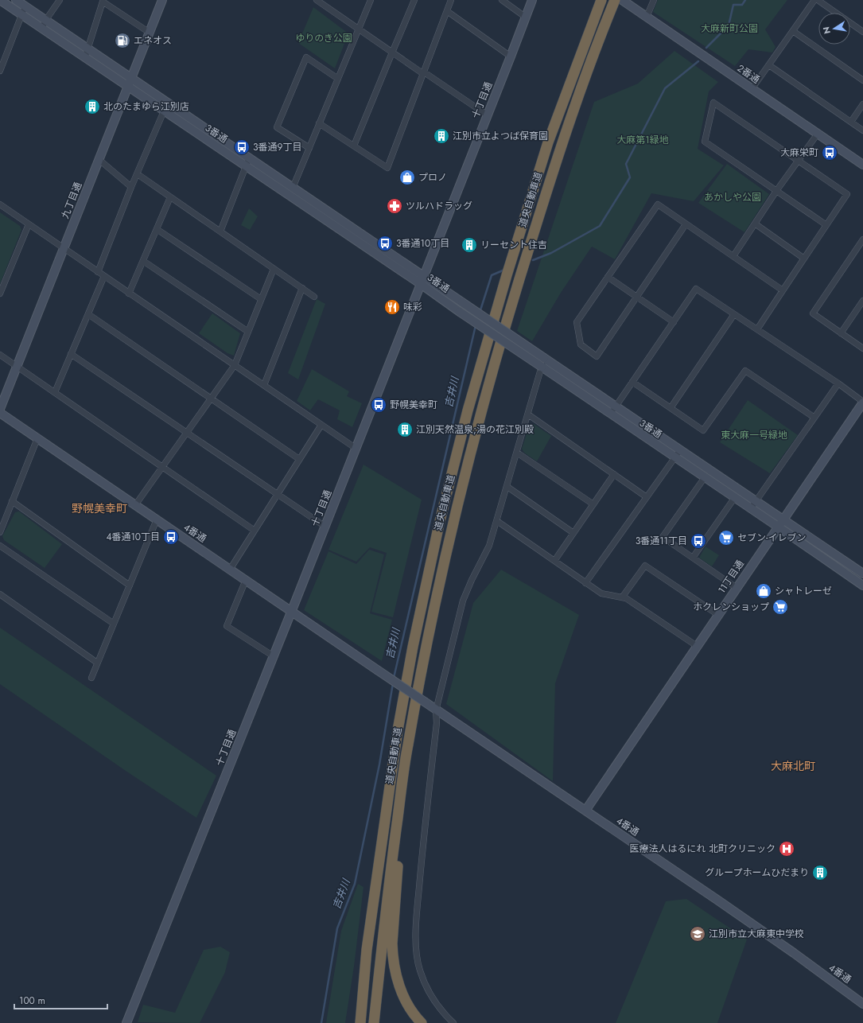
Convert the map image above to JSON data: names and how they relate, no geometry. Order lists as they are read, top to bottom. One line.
{"streets":{"highway":["道央自動車道"],"street":["2番通","十丁目通","3番通","九丁目通","4番通","11丁目通"]},"crossings":[["十丁目通","3番通"],["十丁目通","4番通"],["3番通","九丁目通"],["3番通","11丁目通"],["4番通","11丁目通"]],"districts":["野幌美幸町","大麻北町"],"water":["吉井川"],"parks":["大麻新町公園","ゆりのき公園","大麻第1緑地","あかしや公園","東大麻一号緑地"],"places":{"fuel station":["エネオス"],"building":["北のたまゆら江別店","江別市立よつば保育園","リーセント住吉","江別天然温泉;湯の花江別殿","グループホームひだまり"],"bus stop":["3番通9丁目","大麻栄町","3番通10丁目","野幌美幸町","4番通10丁目","3番通11丁目"],"shop":["プロノ","シャトレーゼ"],"pharmacy":["ツルハドラッグ"],"restaurant":["味彩"],"supermarket":["セブン-イレブン","ホクレンショップ"],"hospital":["医療法人はるにれ 北町クリニック"],"school or university":["江別市立大麻東中学校"]},"scale_bar":"100 m","north":"left"}
